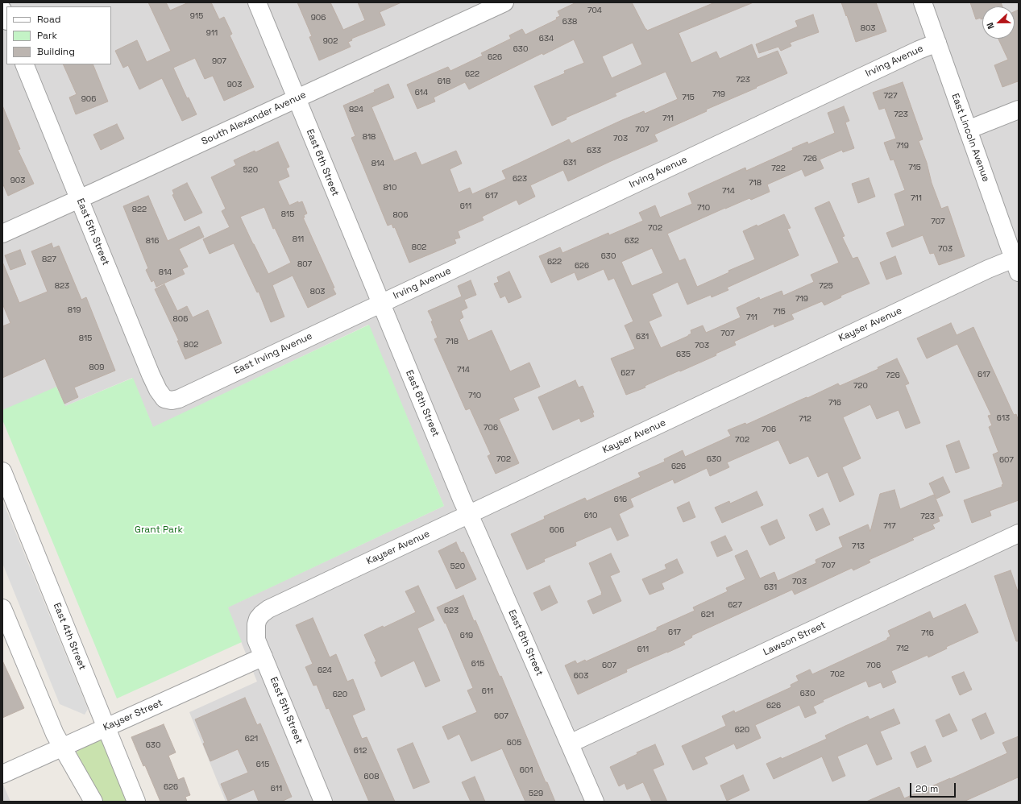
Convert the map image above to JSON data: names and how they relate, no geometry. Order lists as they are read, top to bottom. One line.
{"streets":{"street":["Irving Avenue","South Alexander Avenue","East Lincoln Avenue","East 6th Street","East 5th Street","Kayser Avenue","East Irving Avenue","East 4th Street","Lawson Street","Kayser Street"]},"crossings":[["Irving Avenue","East Lincoln Avenue"],["Irving Avenue","East 6th Street"],["Irving Avenue","East Irving Avenue"],["South Alexander Avenue","East 6th Street"],["South Alexander Avenue","East 5th Street"],["East Lincoln Avenue","Kayser Avenue"],["East 6th Street","Kayser Avenue"],["East 6th Street","East Irving Avenue"],["East 6th Street","Lawson Street"],["East 5th Street","Kayser Avenue"],["East 5th Street","East Irving Avenue"],["East 5th Street","Kayser Street"],["East 4th Street","Kayser Street"]],"parks":["Grant Park"],"house_numbers":["704","915","906","638","803","911","634","902","630","626","907","622","723","618","903","614","719","727","715","906","824","723","711","707","818","703","719","633","726","631","814","715","722","520","623","903","718","810","714","617","711","611","710","822","815","806","707","702","811","816","632","802","703","630","827","622","807","626","814","823","725","803","719","819","715","711","806","707","631","815","718","802","703","635","809","714","627","617","726","720","710","716","613","712","706","706","702","702","630","607","626","616","610","723","717","606","713","707","520","703","631","627","623","621","617","716","619","712","611","615","607","706","624","702","603","611","630","620","626","607","620","621","605","630","612","615","601","608","626","611","529"],"legend":["Road","Park","Building"],"scale_bar":"20 m","north":"left"}
